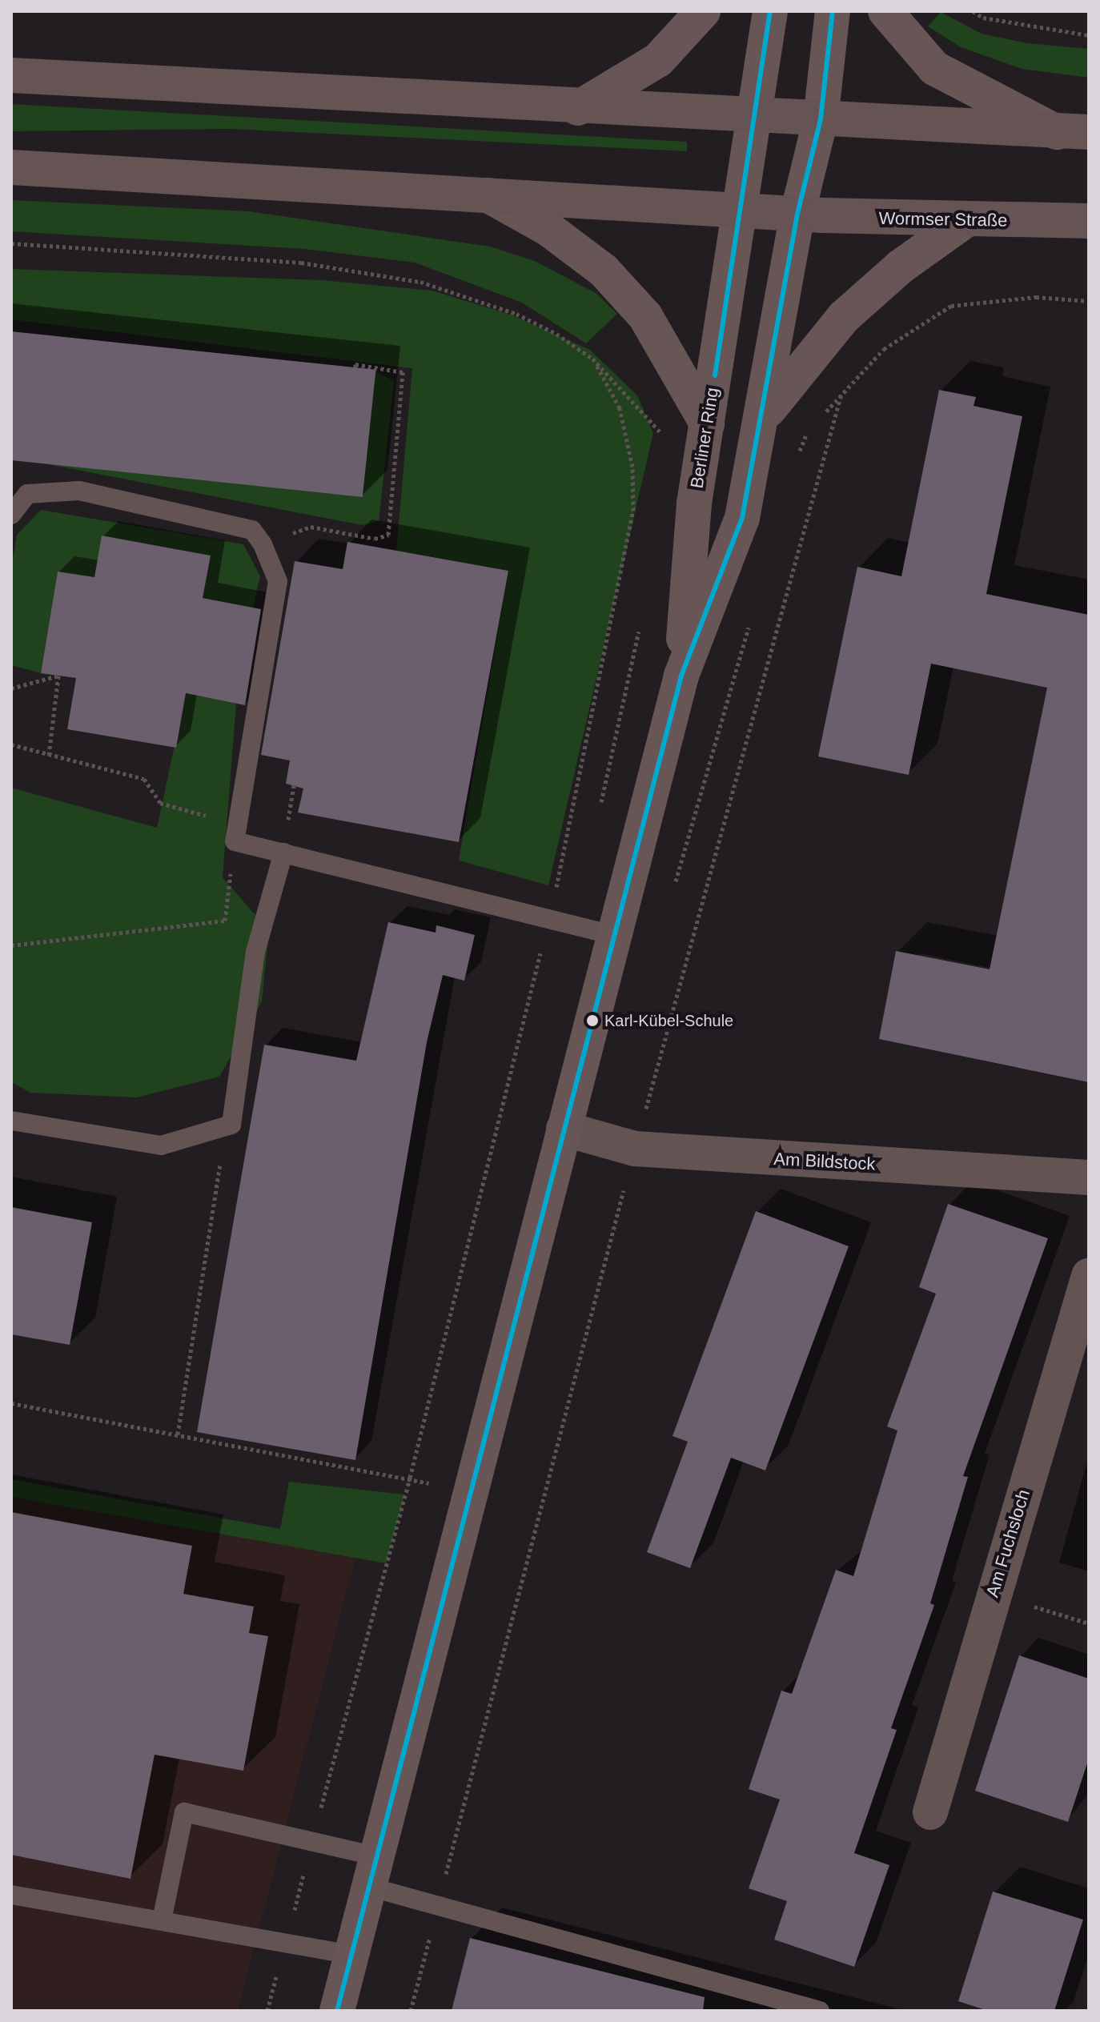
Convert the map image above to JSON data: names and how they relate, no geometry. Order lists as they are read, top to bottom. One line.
{"streets":{"main road":["Wormser Straße"],"street":["Berliner Ring","Am Bildstock","Am Fuchsloch"]},"crossings":[["Wormser Straße","Berliner Ring"],["Berliner Ring","Am Bildstock"]],"places":["Karl-Kübel-Schule"]}
